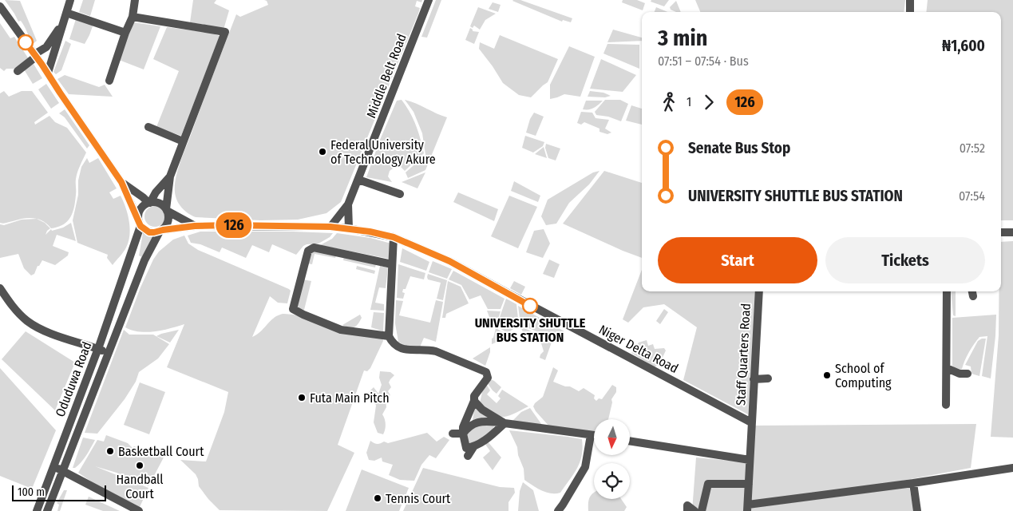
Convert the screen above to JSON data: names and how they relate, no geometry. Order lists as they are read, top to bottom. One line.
{"streets":{"street":["Middle Belt Road","Niger Delta Road","Staff Quarters Road","Oduduwa Road"]},"crossings":[["Middle Belt Road","Niger Delta Road"],["Niger Delta Road","Staff Quarters Road"],["Niger Delta Road","Oduduwa Road"]],"places":["Federal University of Technology Akure","UNIVERSITY SHUTTLE BUS STATION","School of Computing","Futa Main Pitch","Basketball Court","Handball Court","Tennis Court"],"lines":["bus line 126"],"scale_bar":"100 m","north":"bottom","page":{"on_map":"126","heading":["3 min","07:51 – 07:54 · Bus","₦1,600"],"legs":["1","126"],"list":[{"name":"Senate Bus Stop","value":"07:52"},{"name":"UNIVERSITY SHUTTLE BUS STATION","value":"07:54"}],"buttons":["Start","Tickets"],"scale":"100 m"}}
